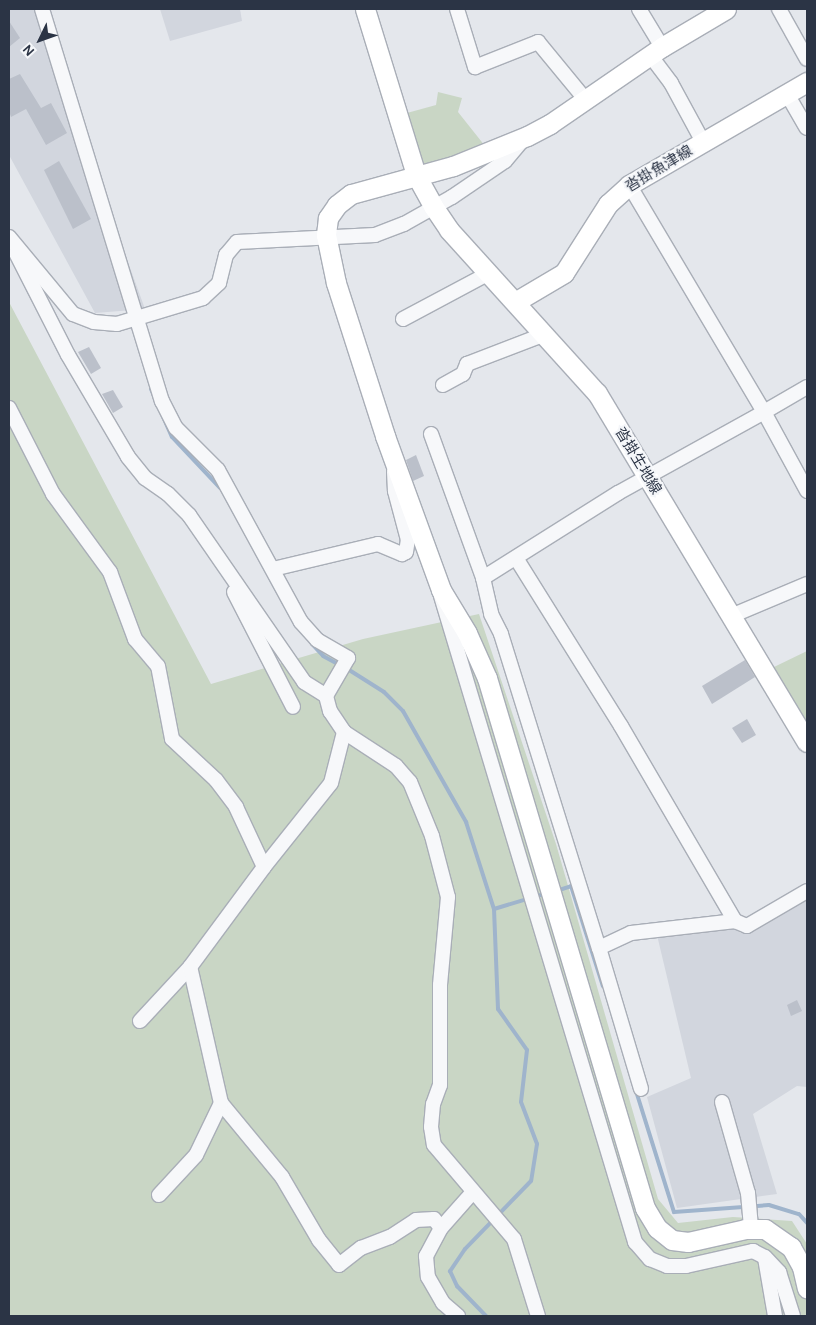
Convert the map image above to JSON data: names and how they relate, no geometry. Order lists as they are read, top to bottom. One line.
{"streets":{"main road":["沓掛魚津線","沓掛生地線"]},"crossings":[["沓掛魚津線","沓掛生地線"]],"north":"bottom left"}
